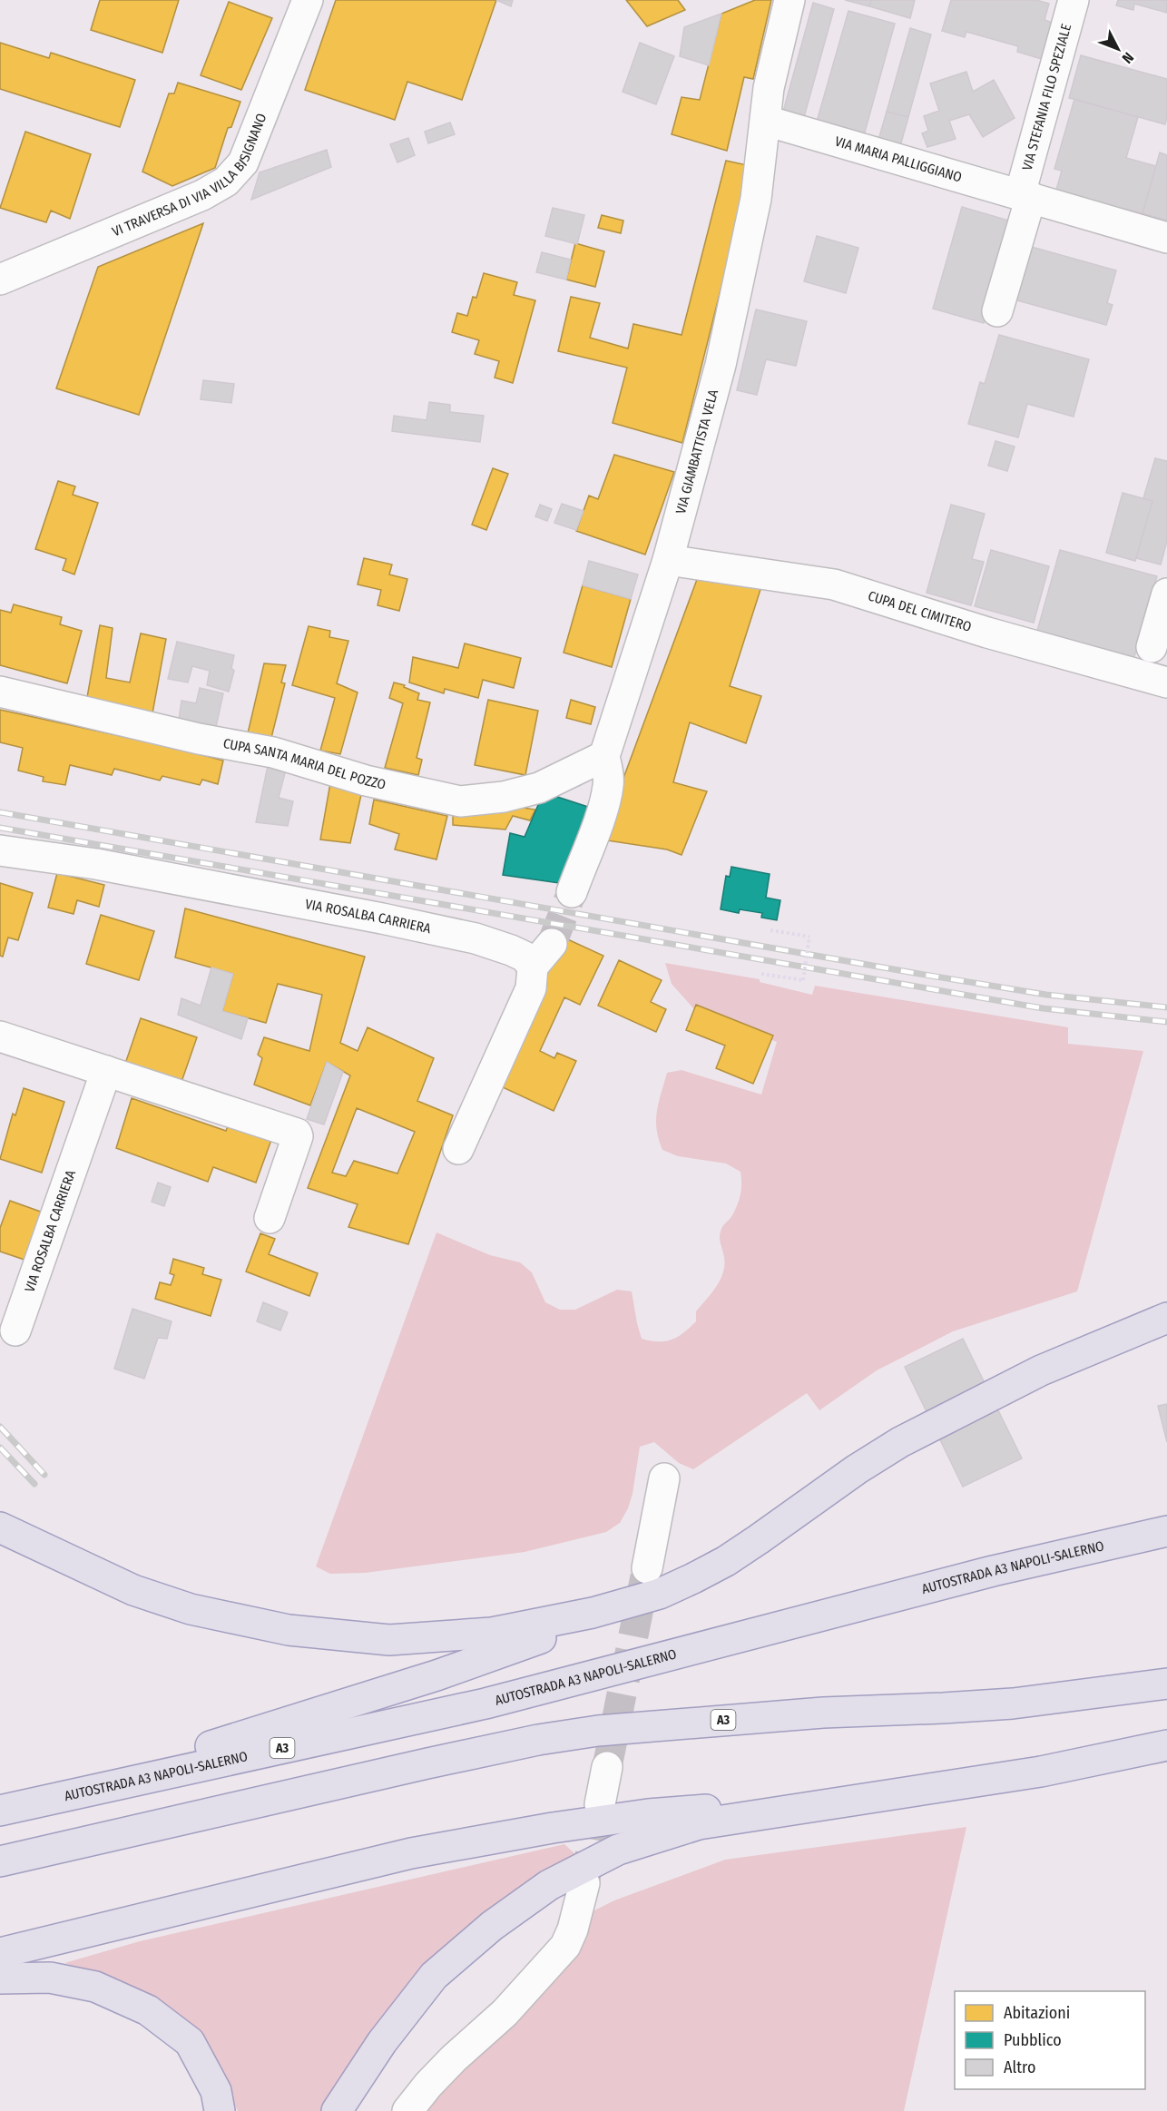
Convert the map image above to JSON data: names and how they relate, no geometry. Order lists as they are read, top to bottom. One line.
{"streets":{"highway":["AUTOSTRADA A3 NAPOLI-SALERNO","A3"],"street":["VIA STEFANIA FILO SPEZIALE","VIA MARIA PALLIGGIANO","VI TRAVERSA DI VIA VILLA BISIGNANO","VIA GIAMBATTISTA VELA","CUPA DEL CIMITERO","CUPA SANTA MARIA DEL POZZO","VIA ROSALBA CARRIERA"]},"crossings":[["VIA STEFANIA FILO SPEZIALE","VIA MARIA PALLIGGIANO"],["VIA MARIA PALLIGGIANO","VIA GIAMBATTISTA VELA"],["VIA GIAMBATTISTA VELA","CUPA DEL CIMITERO"],["VIA GIAMBATTISTA VELA","CUPA SANTA MARIA DEL POZZO"],["AUTOSTRADA A3 NAPOLI-SALERNO","A3"]],"legend":["Abitazioni","Pubblico","Altro"],"north":"bottom right"}
